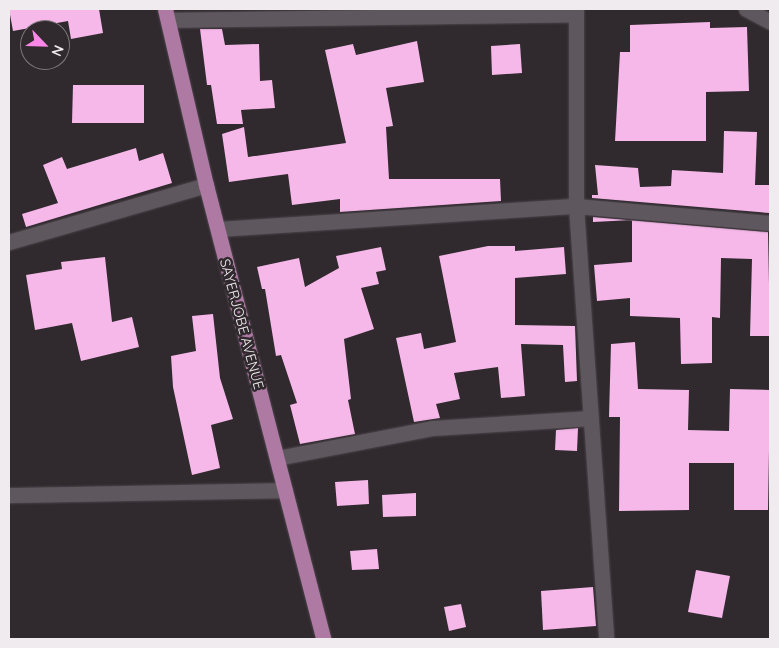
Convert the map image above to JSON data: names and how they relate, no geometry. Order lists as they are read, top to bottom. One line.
{"streets":{"main road":["SAYERJOBE AVENUE"]},"north":"bottom right"}
